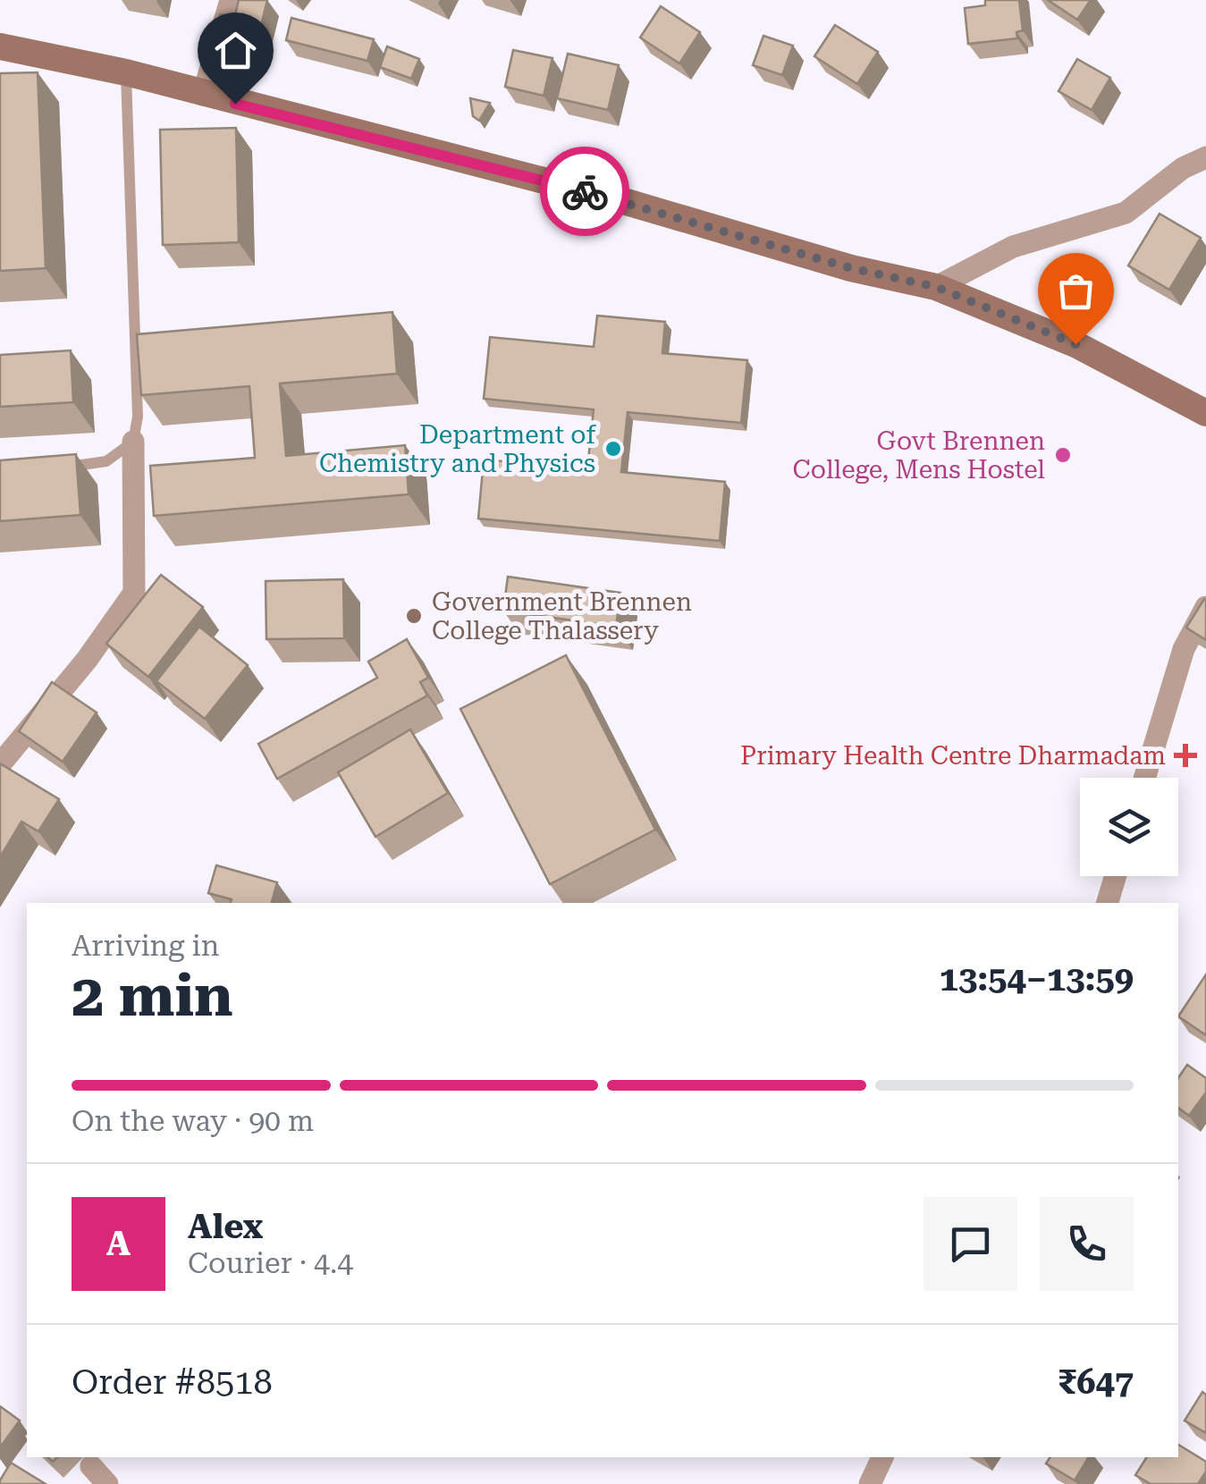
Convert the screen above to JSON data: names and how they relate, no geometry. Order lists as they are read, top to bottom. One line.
{"places":{"other":["Department of Chemistry and Physics","Govt Brennen College, Mens Hostel","Government Brennen College Thalassery"],"health":["Primary Health Centre Dharmadam"]},"page":{"heading":["2 min","Arriving in","13:54–13:59"],"panel":["Alex","Courier · 4.4","Order #8518","₹647"],"bar":"On the way · 90 m","round":"A"}}
